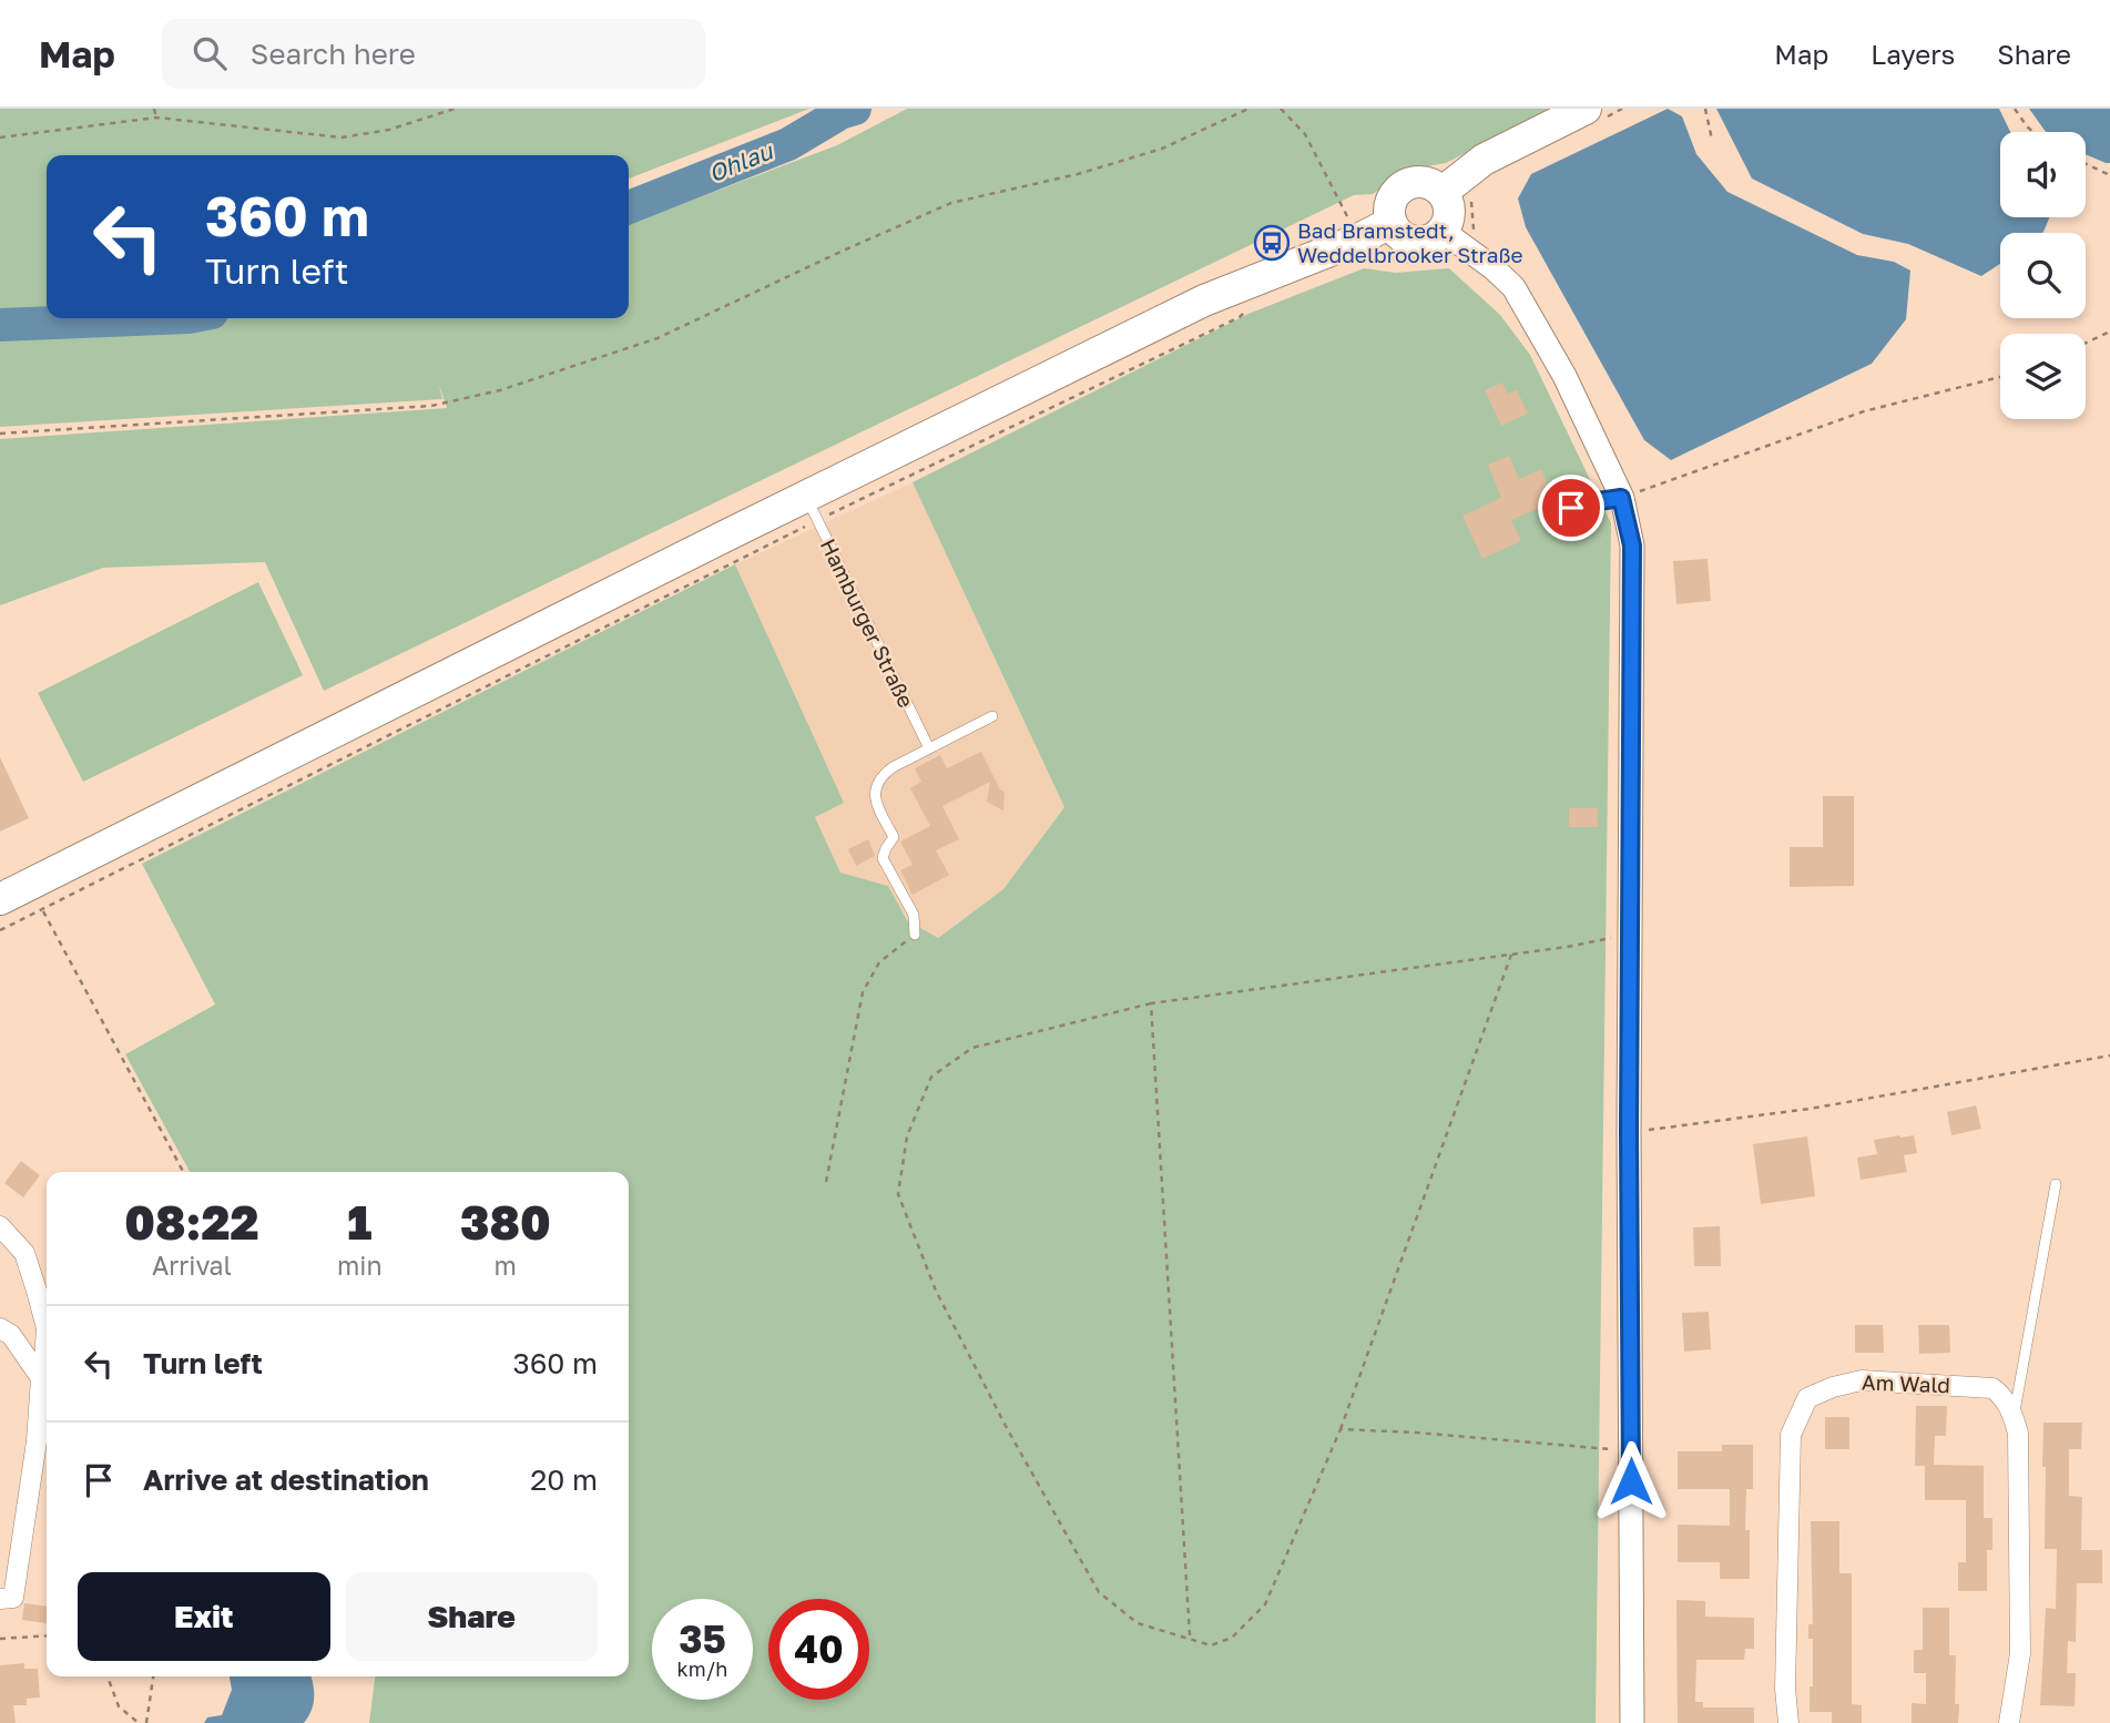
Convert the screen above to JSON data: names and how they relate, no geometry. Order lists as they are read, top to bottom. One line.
{"streets":{"street":["Am Wald"],"lane":["Hamburger Straße"]},"water":["Ohlau"],"places":{"bus stop":["Bad Bramstedt, Weddelbrooker Straße"]},"page":{"header":"Map","search":"Search here","nav":["Map","Layers","Share"],"turn":["360 m","Turn left"],"eta":["08:22","Arrival","1","min","380","m"],"list":[{"name":"Turn left","value":"360 m"},{"name":"Arrive at destination","value":"20 m"}],"buttons":["Exit","Share"],"speed":"35 km/h","limit":"40"}}
